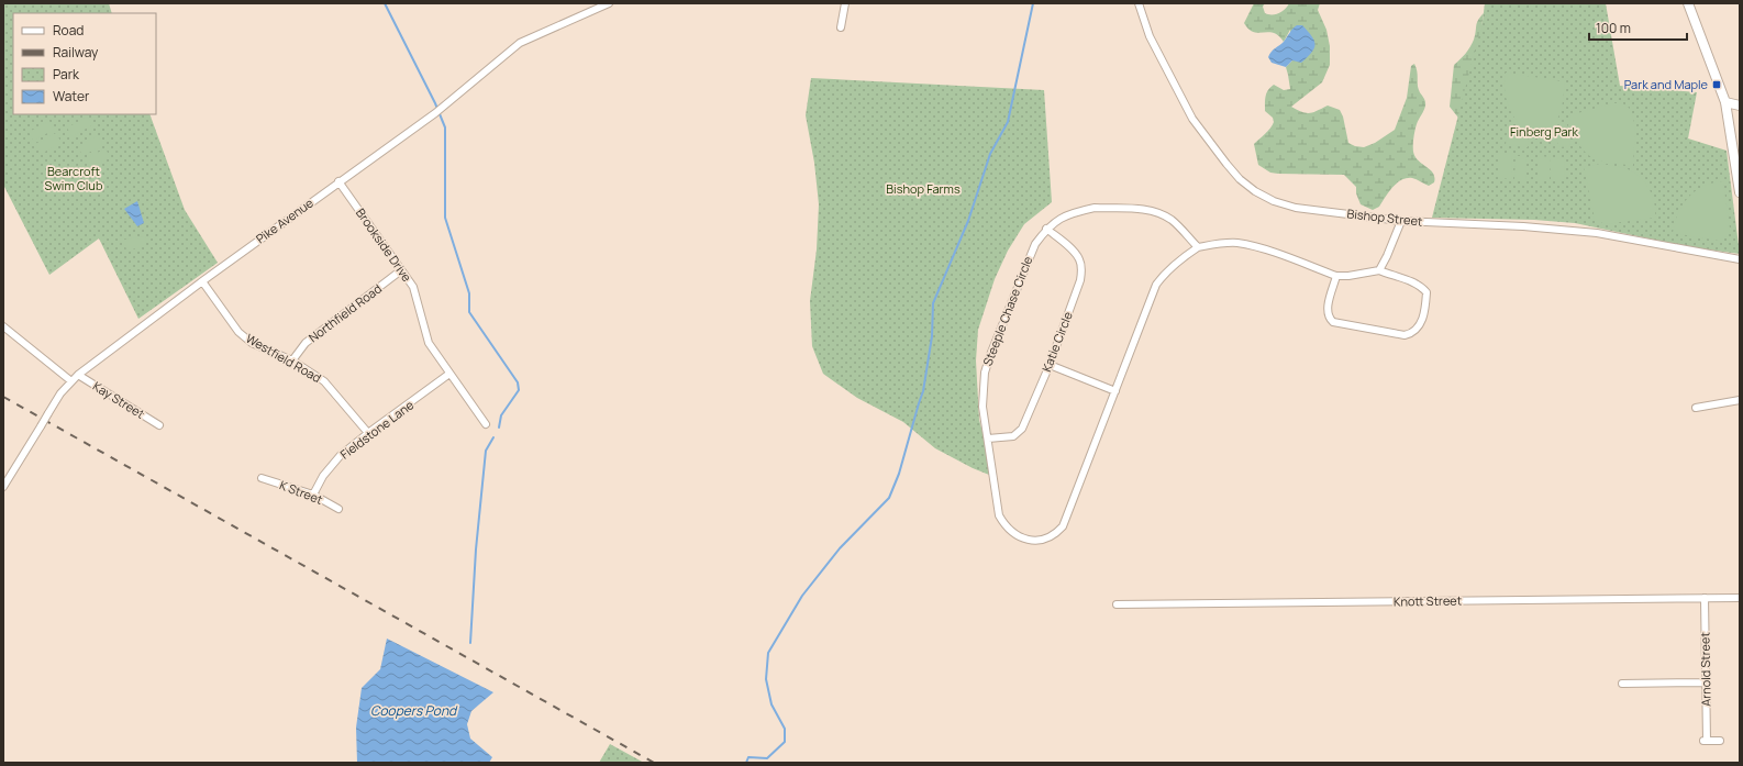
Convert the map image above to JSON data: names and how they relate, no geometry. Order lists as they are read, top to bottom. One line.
{"streets":{"street":["Bishop Street","Pike Avenue","Brookside Drive","Steeple Chase Circle","Northfield Road","Katie Circle","Westfield Road","Kay Street","Fieldstone Lane","K Street","Knott Street","Arnold Street"]},"crossings":[["Pike Avenue","Brookside Drive"],["Pike Avenue","Westfield Road"],["Pike Avenue","Kay Street"],["Brookside Drive","Northfield Road"],["Brookside Drive","Fieldstone Lane"],["Steeple Chase Circle","Katie Circle"],["Northfield Road","Westfield Road"],["Westfield Road","Fieldstone Lane"],["Fieldstone Lane","K Street"],["Knott Street","Arnold Street"]],"water":["Coopers Pond"],"parks":["Finberg Park","Bearcroft Swim Club","Bishop Farms"],"places":{"transit":["Park and Maple"]},"legend":["Road","Railway","Park","Water"],"scale_bar":"100 m"}
